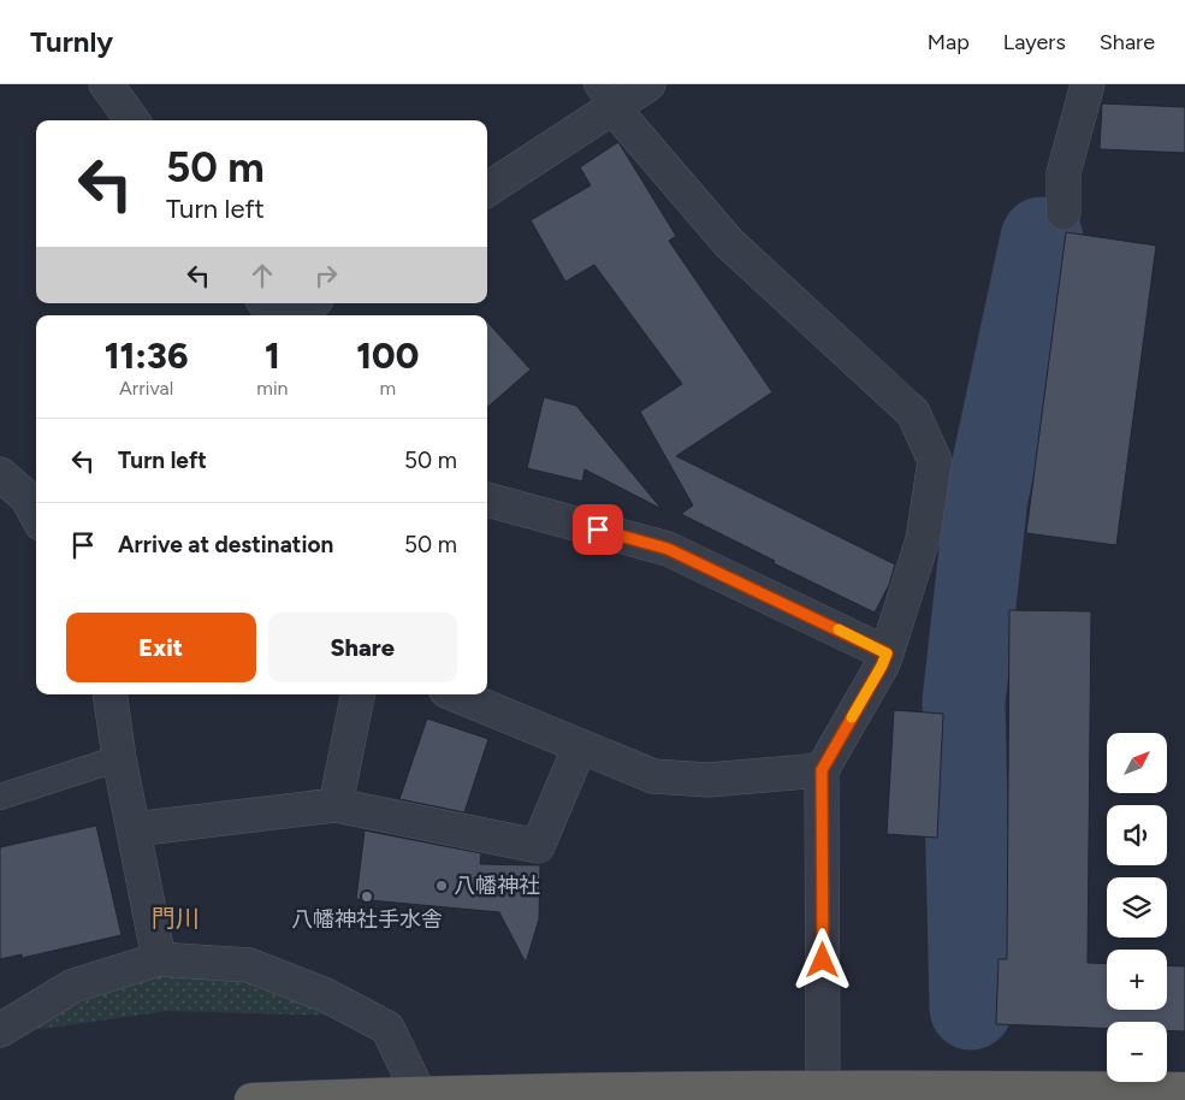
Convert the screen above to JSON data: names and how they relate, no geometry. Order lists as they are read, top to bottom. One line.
{"districts":["門川"],"places":["八幡神社","八幡神社手水舎"],"north":"top right","page":{"header":"Turnly","nav":["Map","Layers","Share"],"turn":["50 m","Turn left"],"eta":["11:36","Arrival","1","min","100","m"],"list":[{"name":"Turn left","value":"50 m"},{"name":"Arrive at destination","value":"50 m"}],"buttons":["Exit","Share"],"map_buttons":["+","−"]}}
